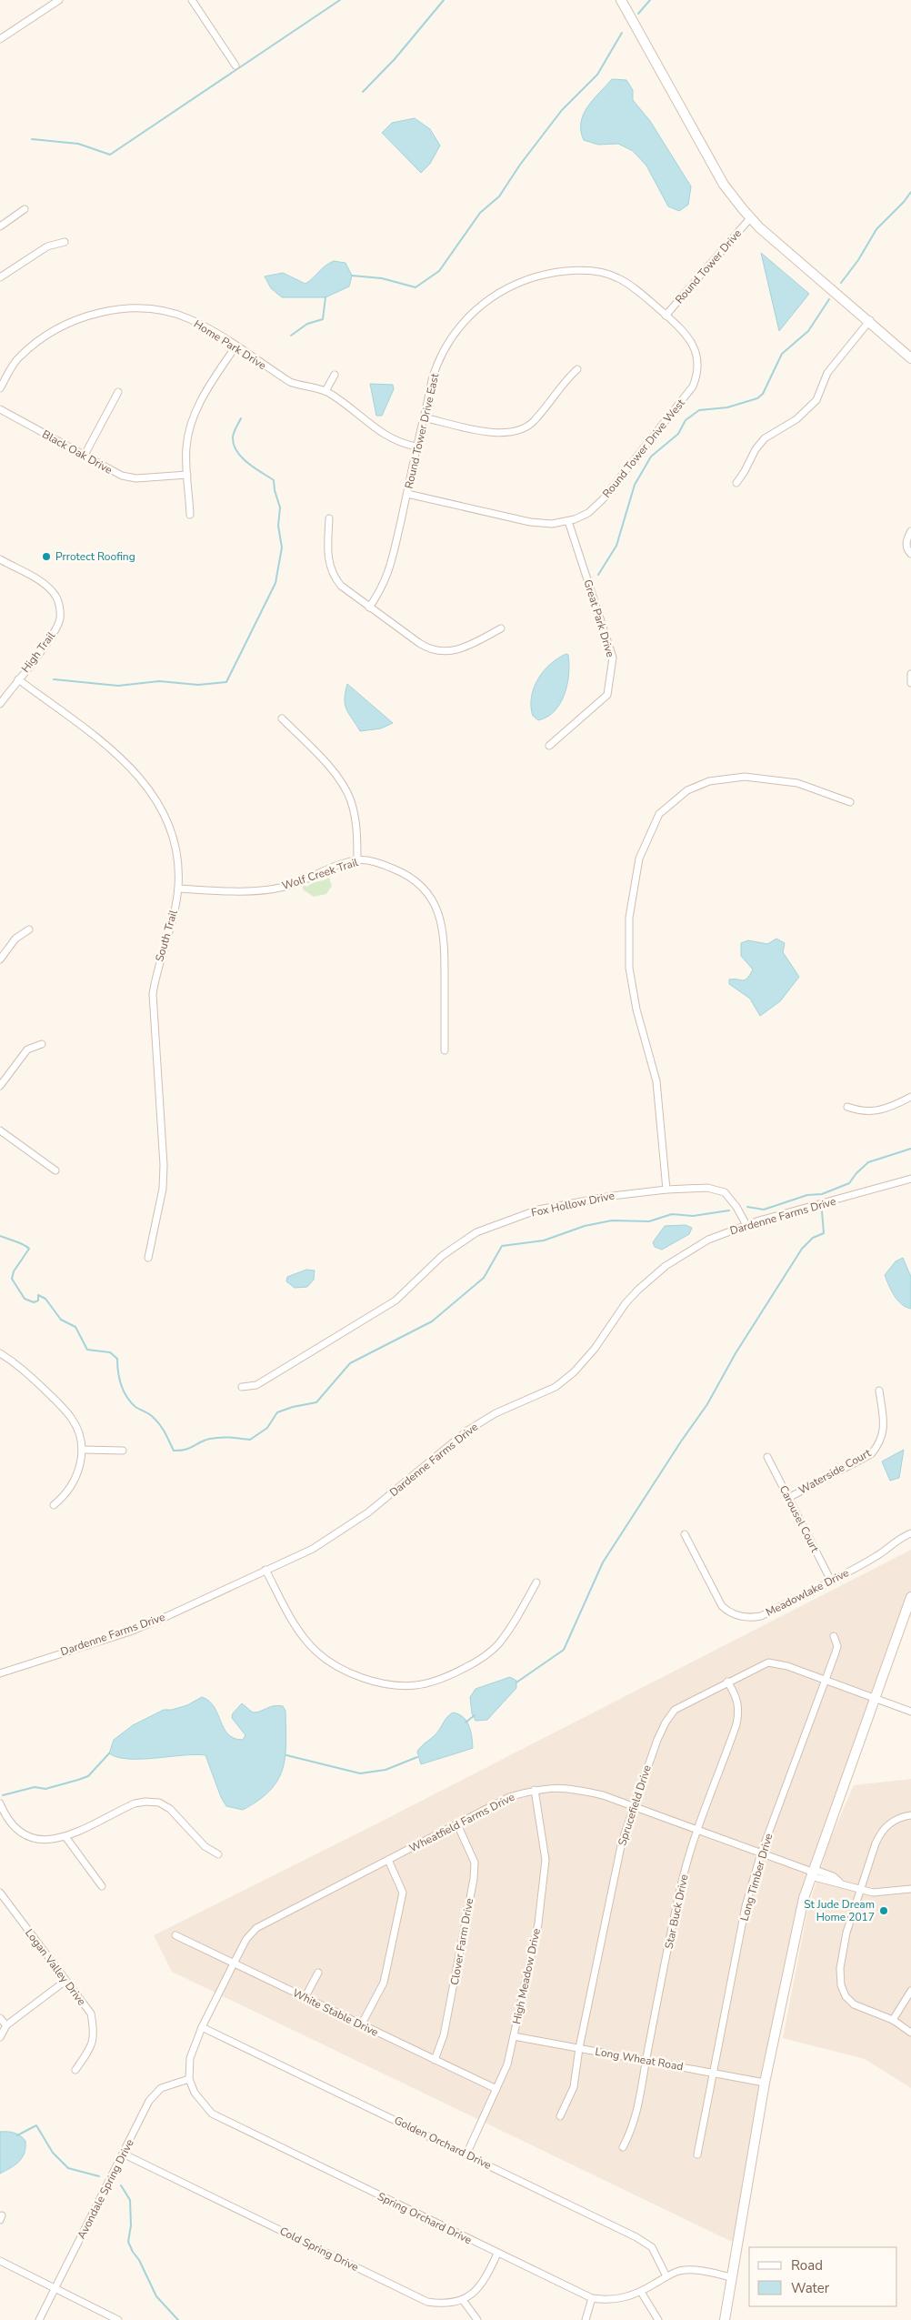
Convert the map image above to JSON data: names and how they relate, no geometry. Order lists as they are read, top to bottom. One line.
{"streets":{"street":["Round Tower Drive","Home Park Drive","Round Tower Drive East","Round Tower Drive West","Black Oak Drive","Great Park Drive","High Trail","Wolf Creek Trail","South Trail","Fox Hollow Drive","Dardenne Farms Drive","Waterside Court","Carousel Court","Meadowlake Drive","Sprucefield Drive","Wheatfield Farms Drive","Long Timber Drive","Star Buck Drive","Clover Farm Drive","Logan Valley Drive","High Meadow Drive","White Stable Drive","Long Wheat Road","Golden Orchard Drive","Avondale Spring Drive","Spring Orchard Drive","Cold Spring Drive"]},"crossings":[["Round Tower Drive","Round Tower Drive East"],["Round Tower Drive","Round Tower Drive West"],["Home Park Drive","Round Tower Drive East"],["Round Tower Drive East","Round Tower Drive West"],["Round Tower Drive West","Great Park Drive"],["High Trail","South Trail"],["Wolf Creek Trail","South Trail"],["Fox Hollow Drive","Dardenne Farms Drive"],["Waterside Court","Carousel Court"],["Carousel Court","Meadowlake Drive"],["Sprucefield Drive","Wheatfield Farms Drive"],["Sprucefield Drive","Long Timber Drive"],["Sprucefield Drive","Star Buck Drive"],["Sprucefield Drive","Long Wheat Road"],["Wheatfield Farms Drive","Long Timber Drive"],["Wheatfield Farms Drive","Star Buck Drive"],["Wheatfield Farms Drive","Clover Farm Drive"],["Wheatfield Farms Drive","High Meadow Drive"],["Wheatfield Farms Drive","White Stable Drive"],["Wheatfield Farms Drive","Golden Orchard Drive"],["Long Timber Drive","Long Wheat Road"],["Star Buck Drive","Long Wheat Road"],["Clover Farm Drive","White Stable Drive"],["High Meadow Drive","White Stable Drive"],["High Meadow Drive","Long Wheat Road"],["High Meadow Drive","Golden Orchard Drive"],["Golden Orchard Drive","Spring Orchard Drive"],["Avondale Spring Drive","Spring Orchard Drive"],["Avondale Spring Drive","Cold Spring Drive"],["Spring Orchard Drive","Cold Spring Drive"]],"places":["Prrotect Roofing","St Jude Dream Home 2017"],"legend":["Road","Water"]}
